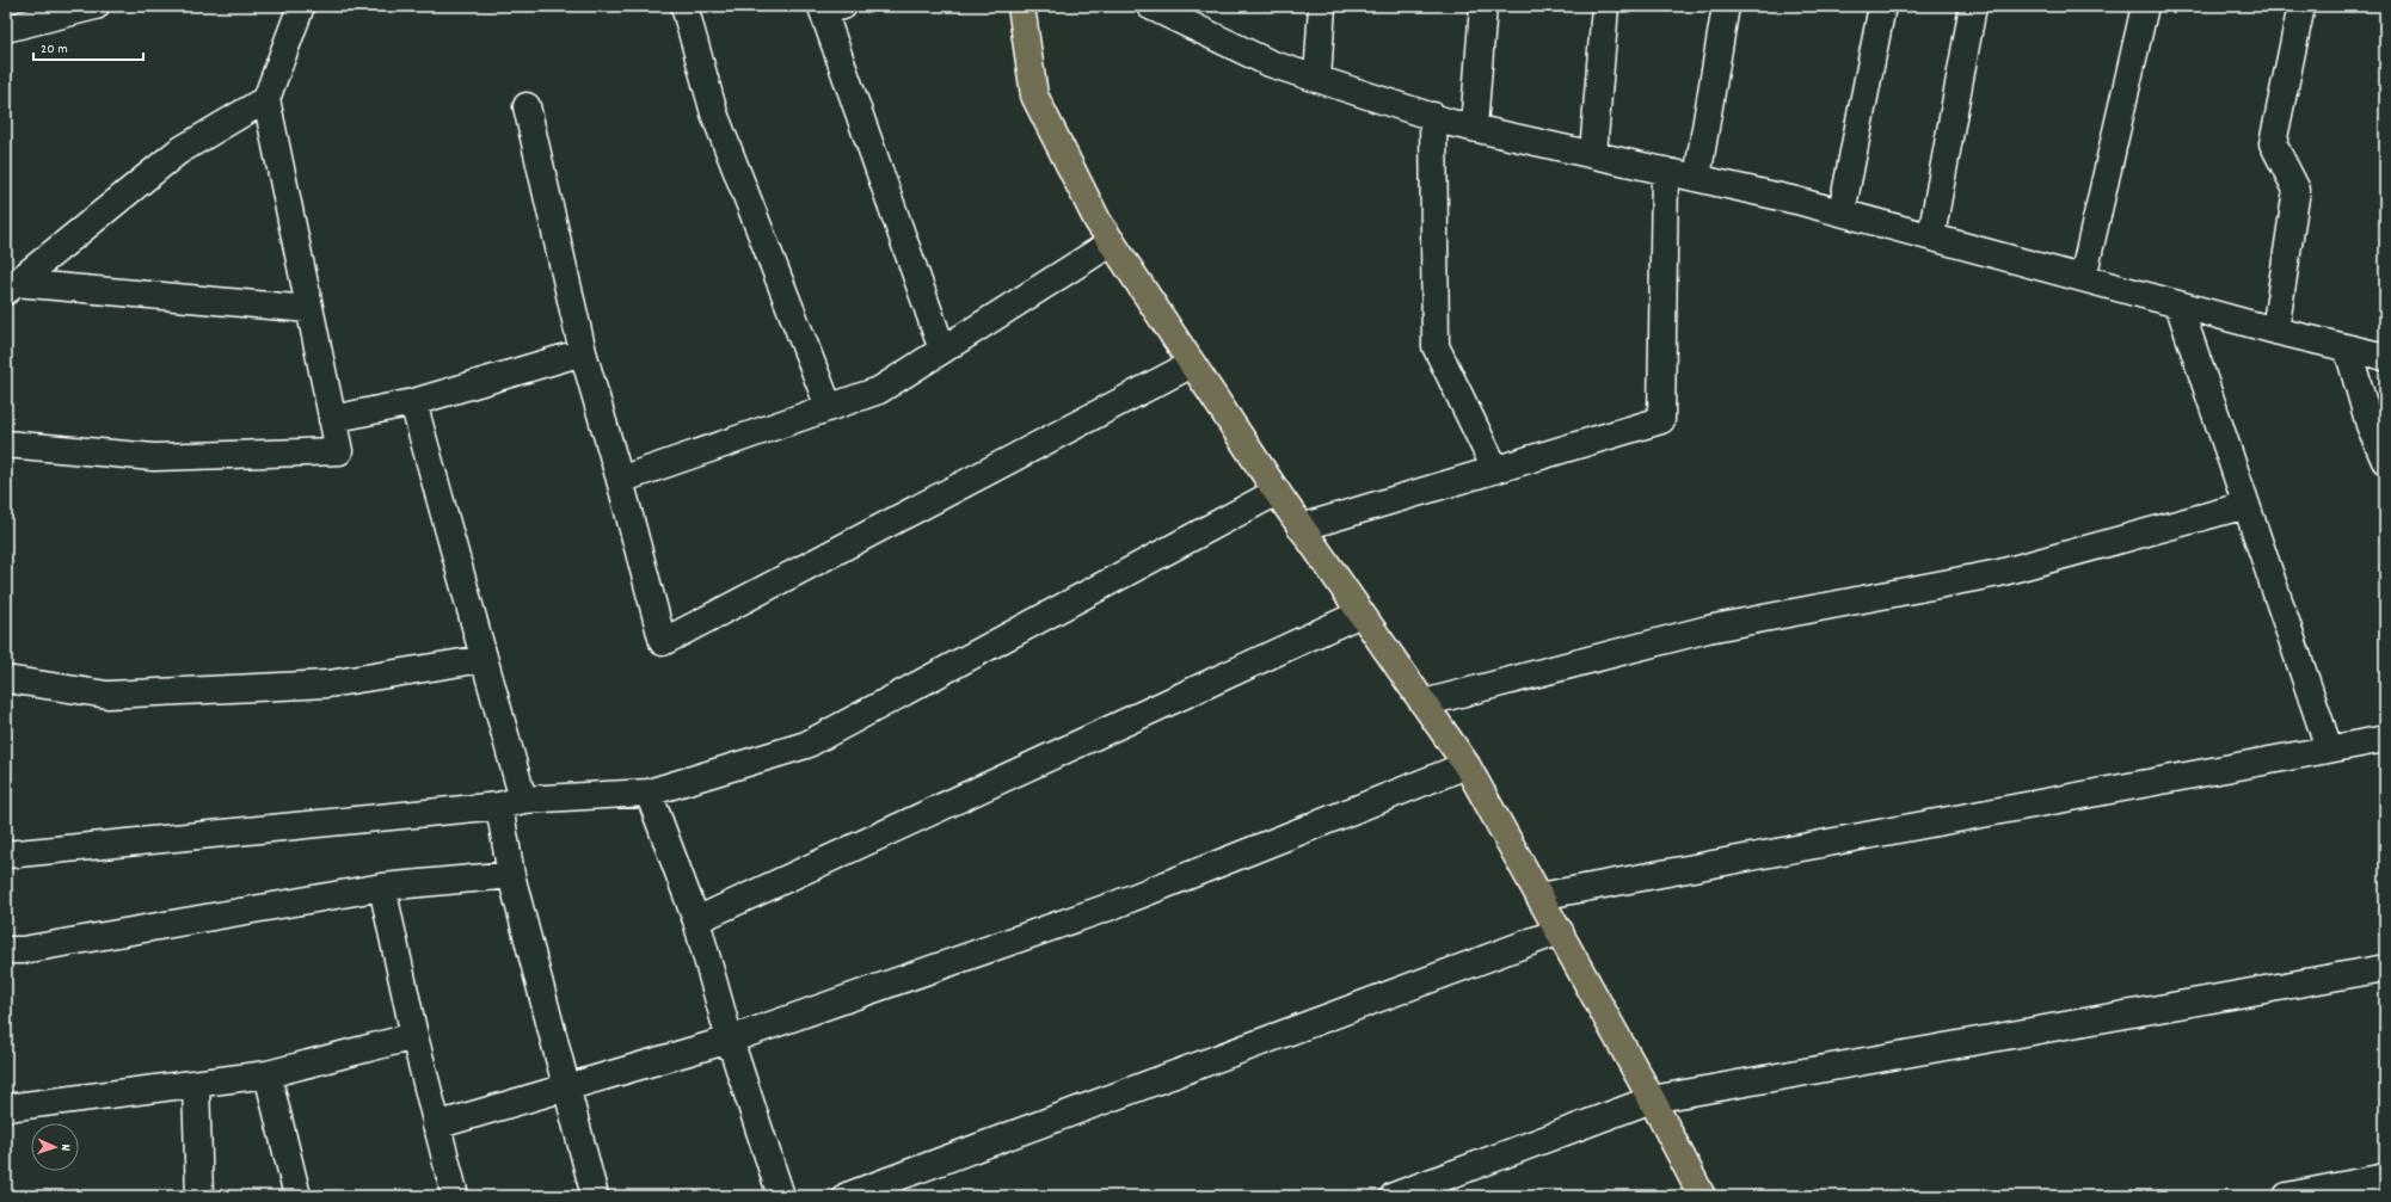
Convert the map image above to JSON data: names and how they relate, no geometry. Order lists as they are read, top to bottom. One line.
{"scale_bar":"20 m","north":"right"}
